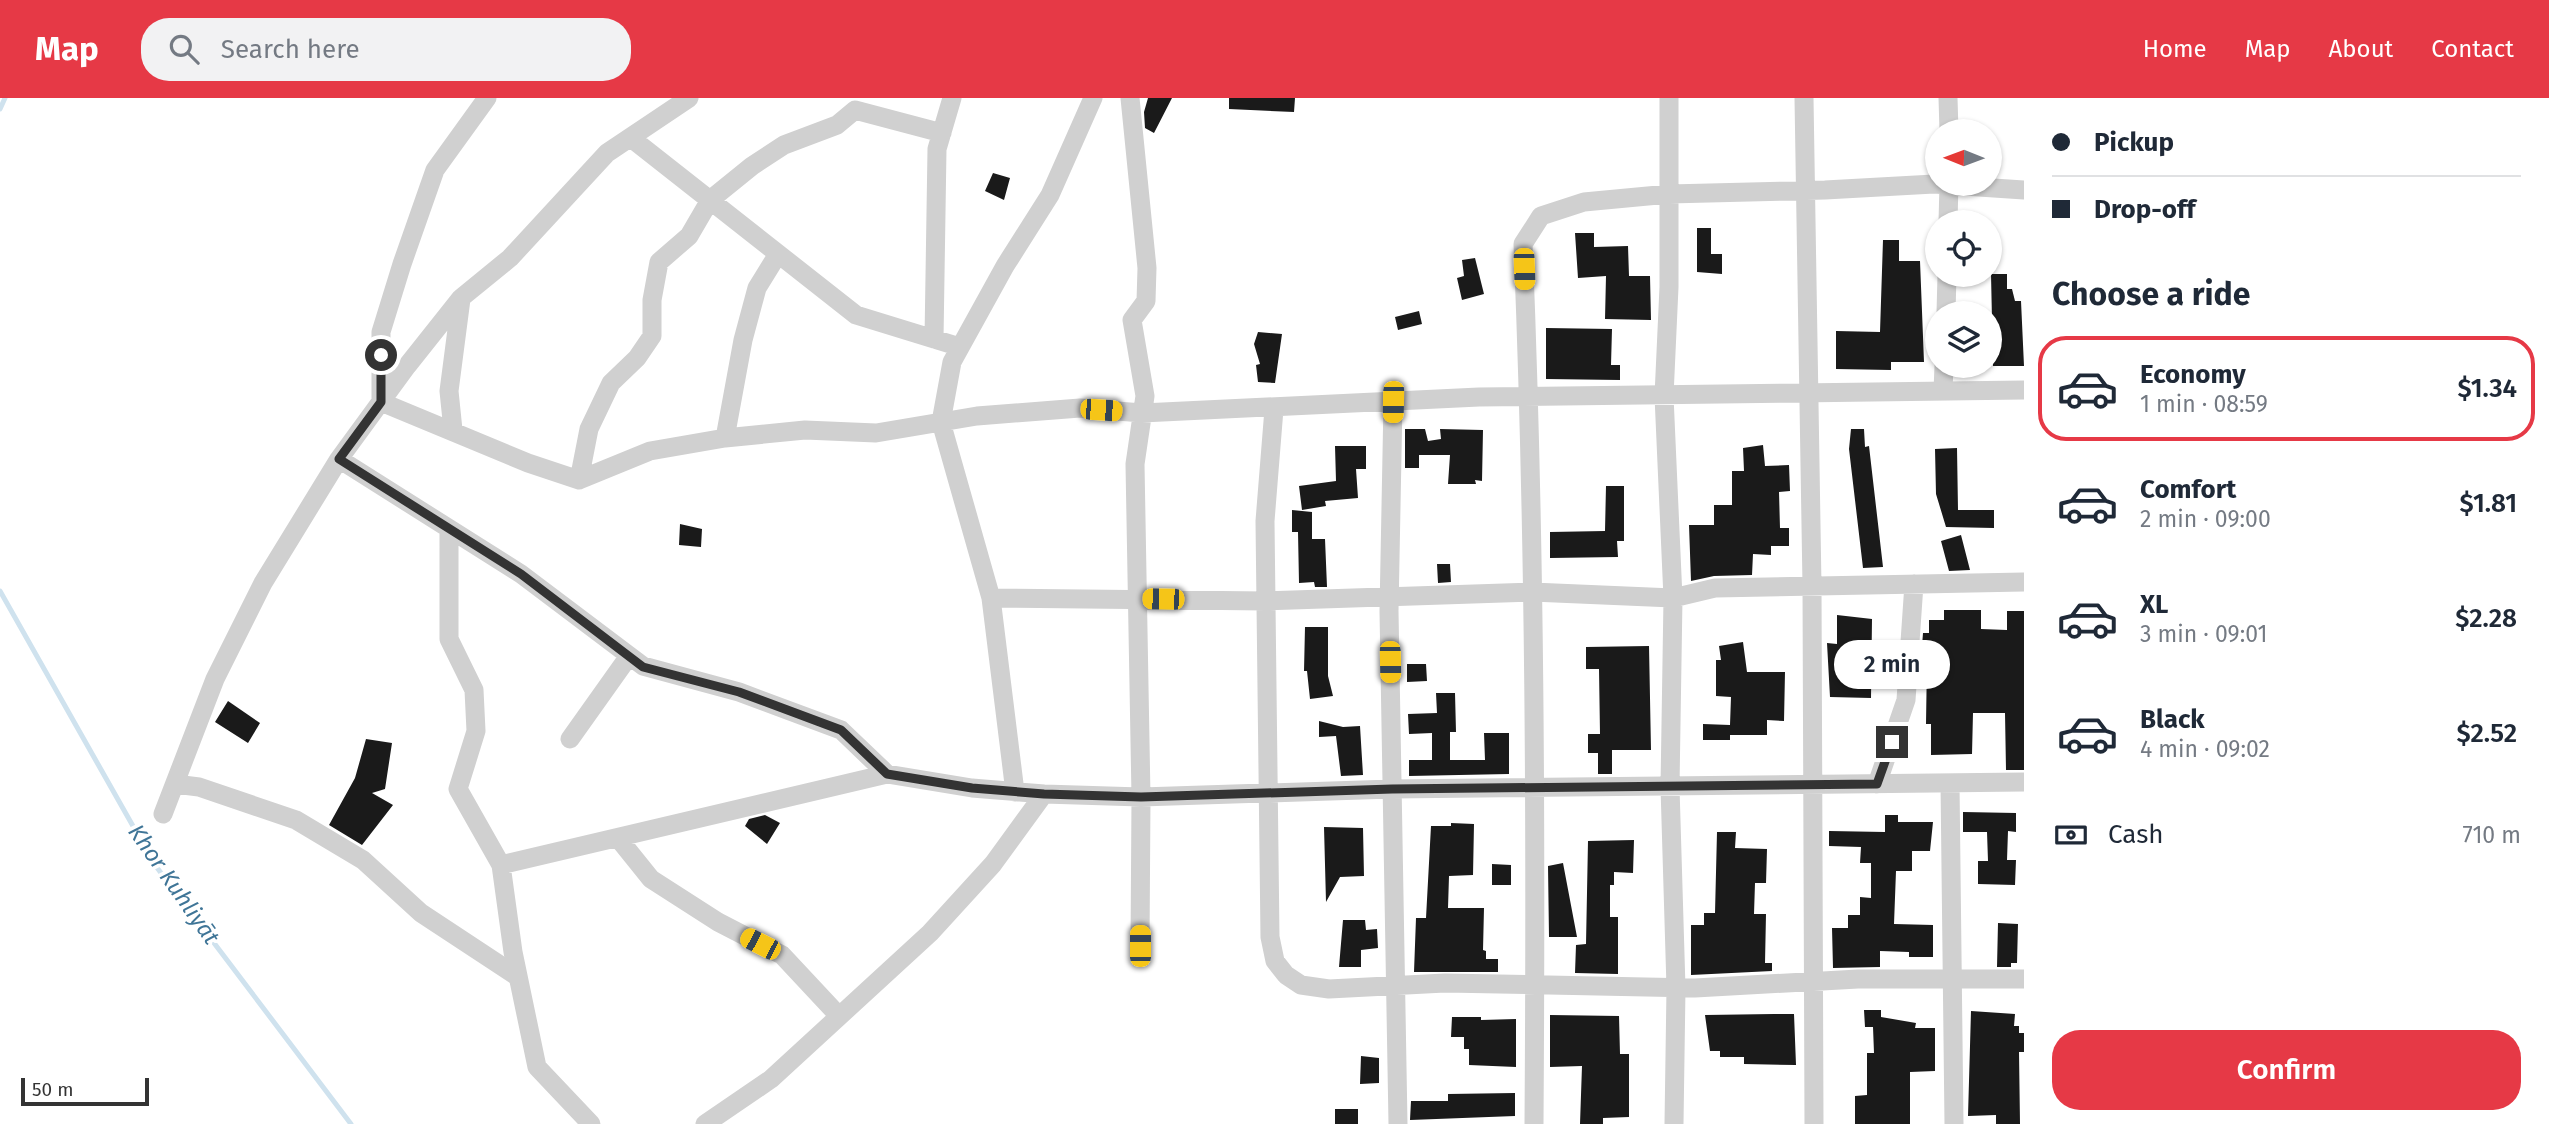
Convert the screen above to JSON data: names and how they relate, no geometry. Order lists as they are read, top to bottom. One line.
{"water":["Khor Kuhliyāt"],"scale_bar":"50 m","north":"left","page":{"header":"Map","search":"Search here","nav":["Home","Map","About","Contact"],"banner":["Pickup","Drop-off"],"heading":"Choose a ride","list":[{"name":"Economy","note":"1 min · 08:59","value":"$1.34"},{"name":"Comfort","note":"2 min · 09:00","value":"$1.81"},{"name":"XL","note":"3 min · 09:01","value":"$2.28"},{"name":"Black","note":"4 min · 09:02","value":"$2.52"}],"bubble":"2 min","pay":["Cash","710 m"],"buttons":"Confirm","scale":"50 m"}}
